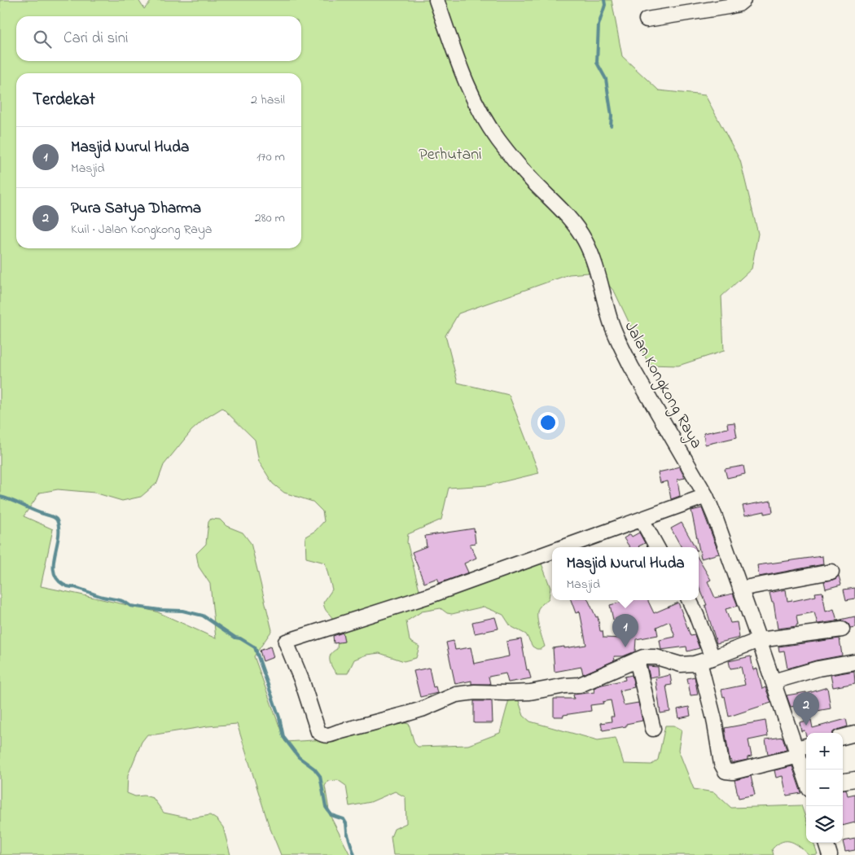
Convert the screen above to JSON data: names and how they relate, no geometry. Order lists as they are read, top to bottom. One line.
{"streets":{"street":["Jalan Kongkong Raya"]},"parks":["Perhutani"],"page":{"search":"Cari di sini","heading":["Terdekat","2 hasil"],"list":[{"mark":"1","name":"Masjid Nurul Huda","note":"Masjid","value":"170 m"},{"mark":"2","name":"Pura Satya Dharma","note":"Kuil · Jalan Kongkong Raya","value":"280 m"}],"popup":["Masjid Nurul Huda","Masjid"],"pins":["1","2"],"map_buttons":["+","−"]}}
